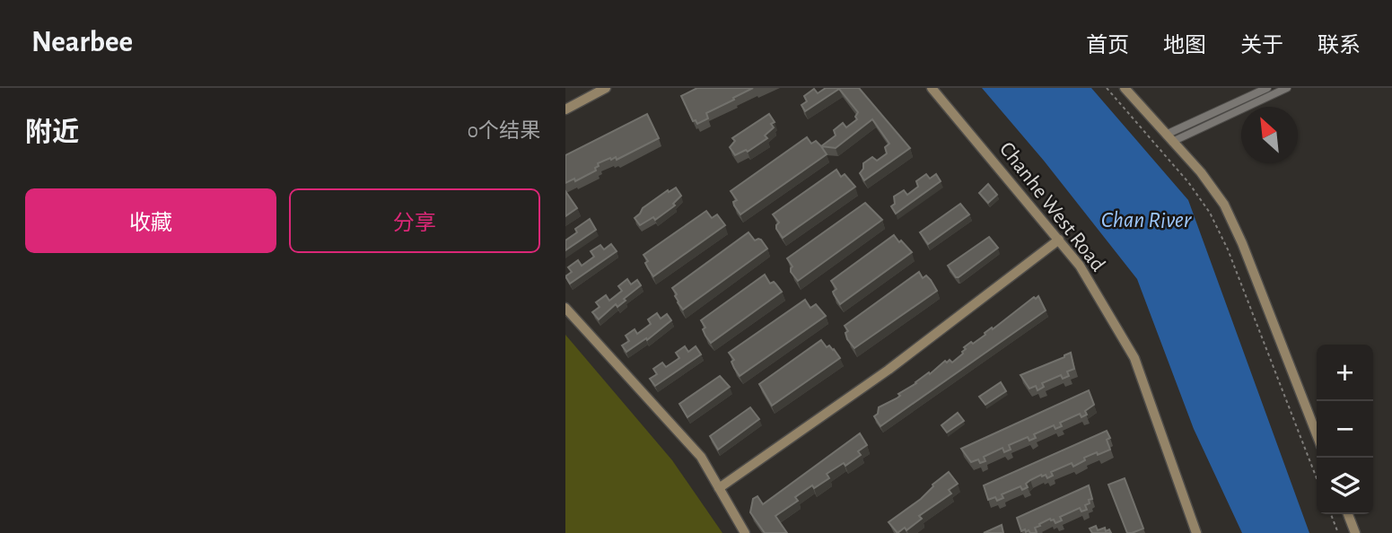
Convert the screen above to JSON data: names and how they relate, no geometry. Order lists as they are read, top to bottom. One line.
{"streets":{"street":["Chanhe West Road"]},"water":["Chan River"],"north":"top left","page":{"header":"Nearbee","nav":["首页","地图","关于","联系"],"heading":["附近","0个结果"],"buttons":["收藏","分享"],"map_buttons":["+","−"]}}
